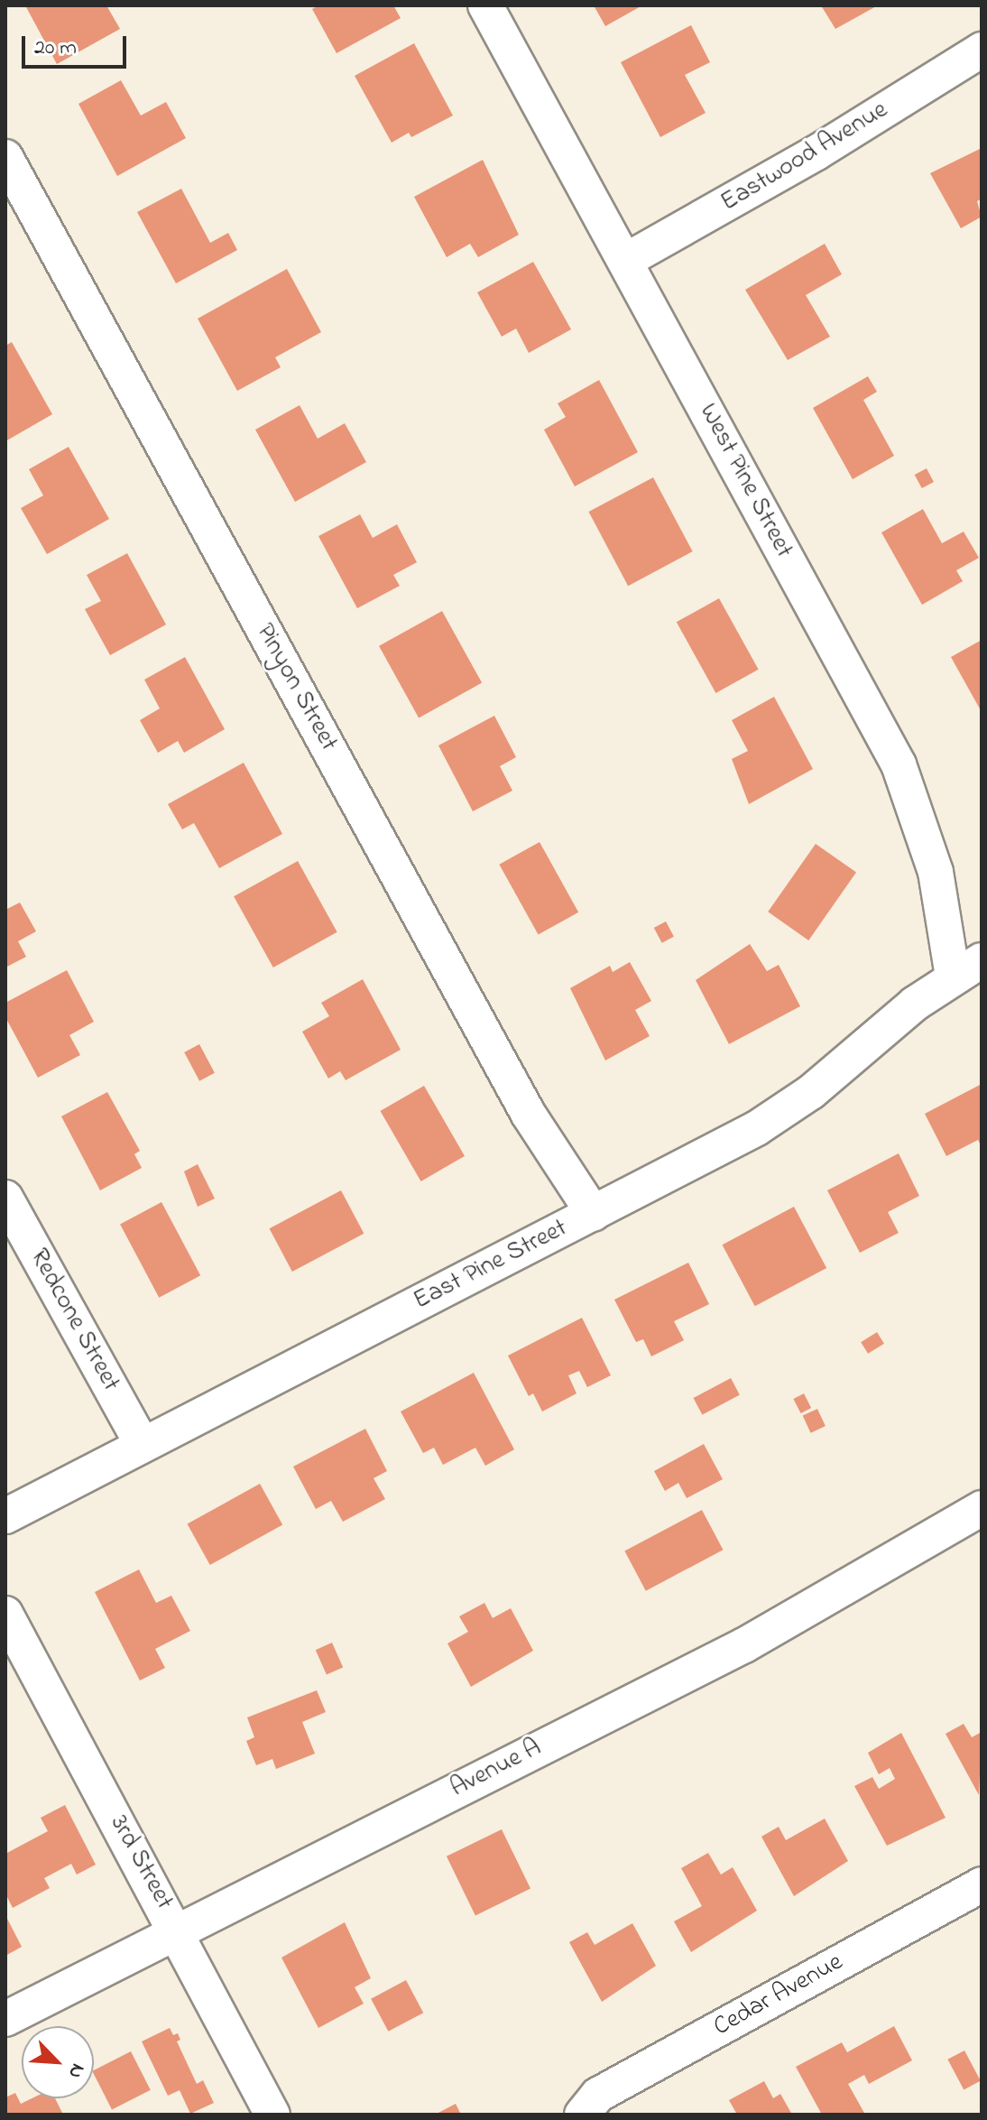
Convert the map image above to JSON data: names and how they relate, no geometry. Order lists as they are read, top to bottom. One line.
{"streets":{"street":["Eastwood Avenue","West Pine Street","Pinyon Street","East Pine Street","Redcone Street","Avenue A","3rd Street","Cedar Avenue"]},"crossings":[["Eastwood Avenue","West Pine Street"],["West Pine Street","East Pine Street"],["Pinyon Street","East Pine Street"],["East Pine Street","Redcone Street"],["Avenue A","3rd Street"]],"scale_bar":"20 m","north":"bottom right"}
